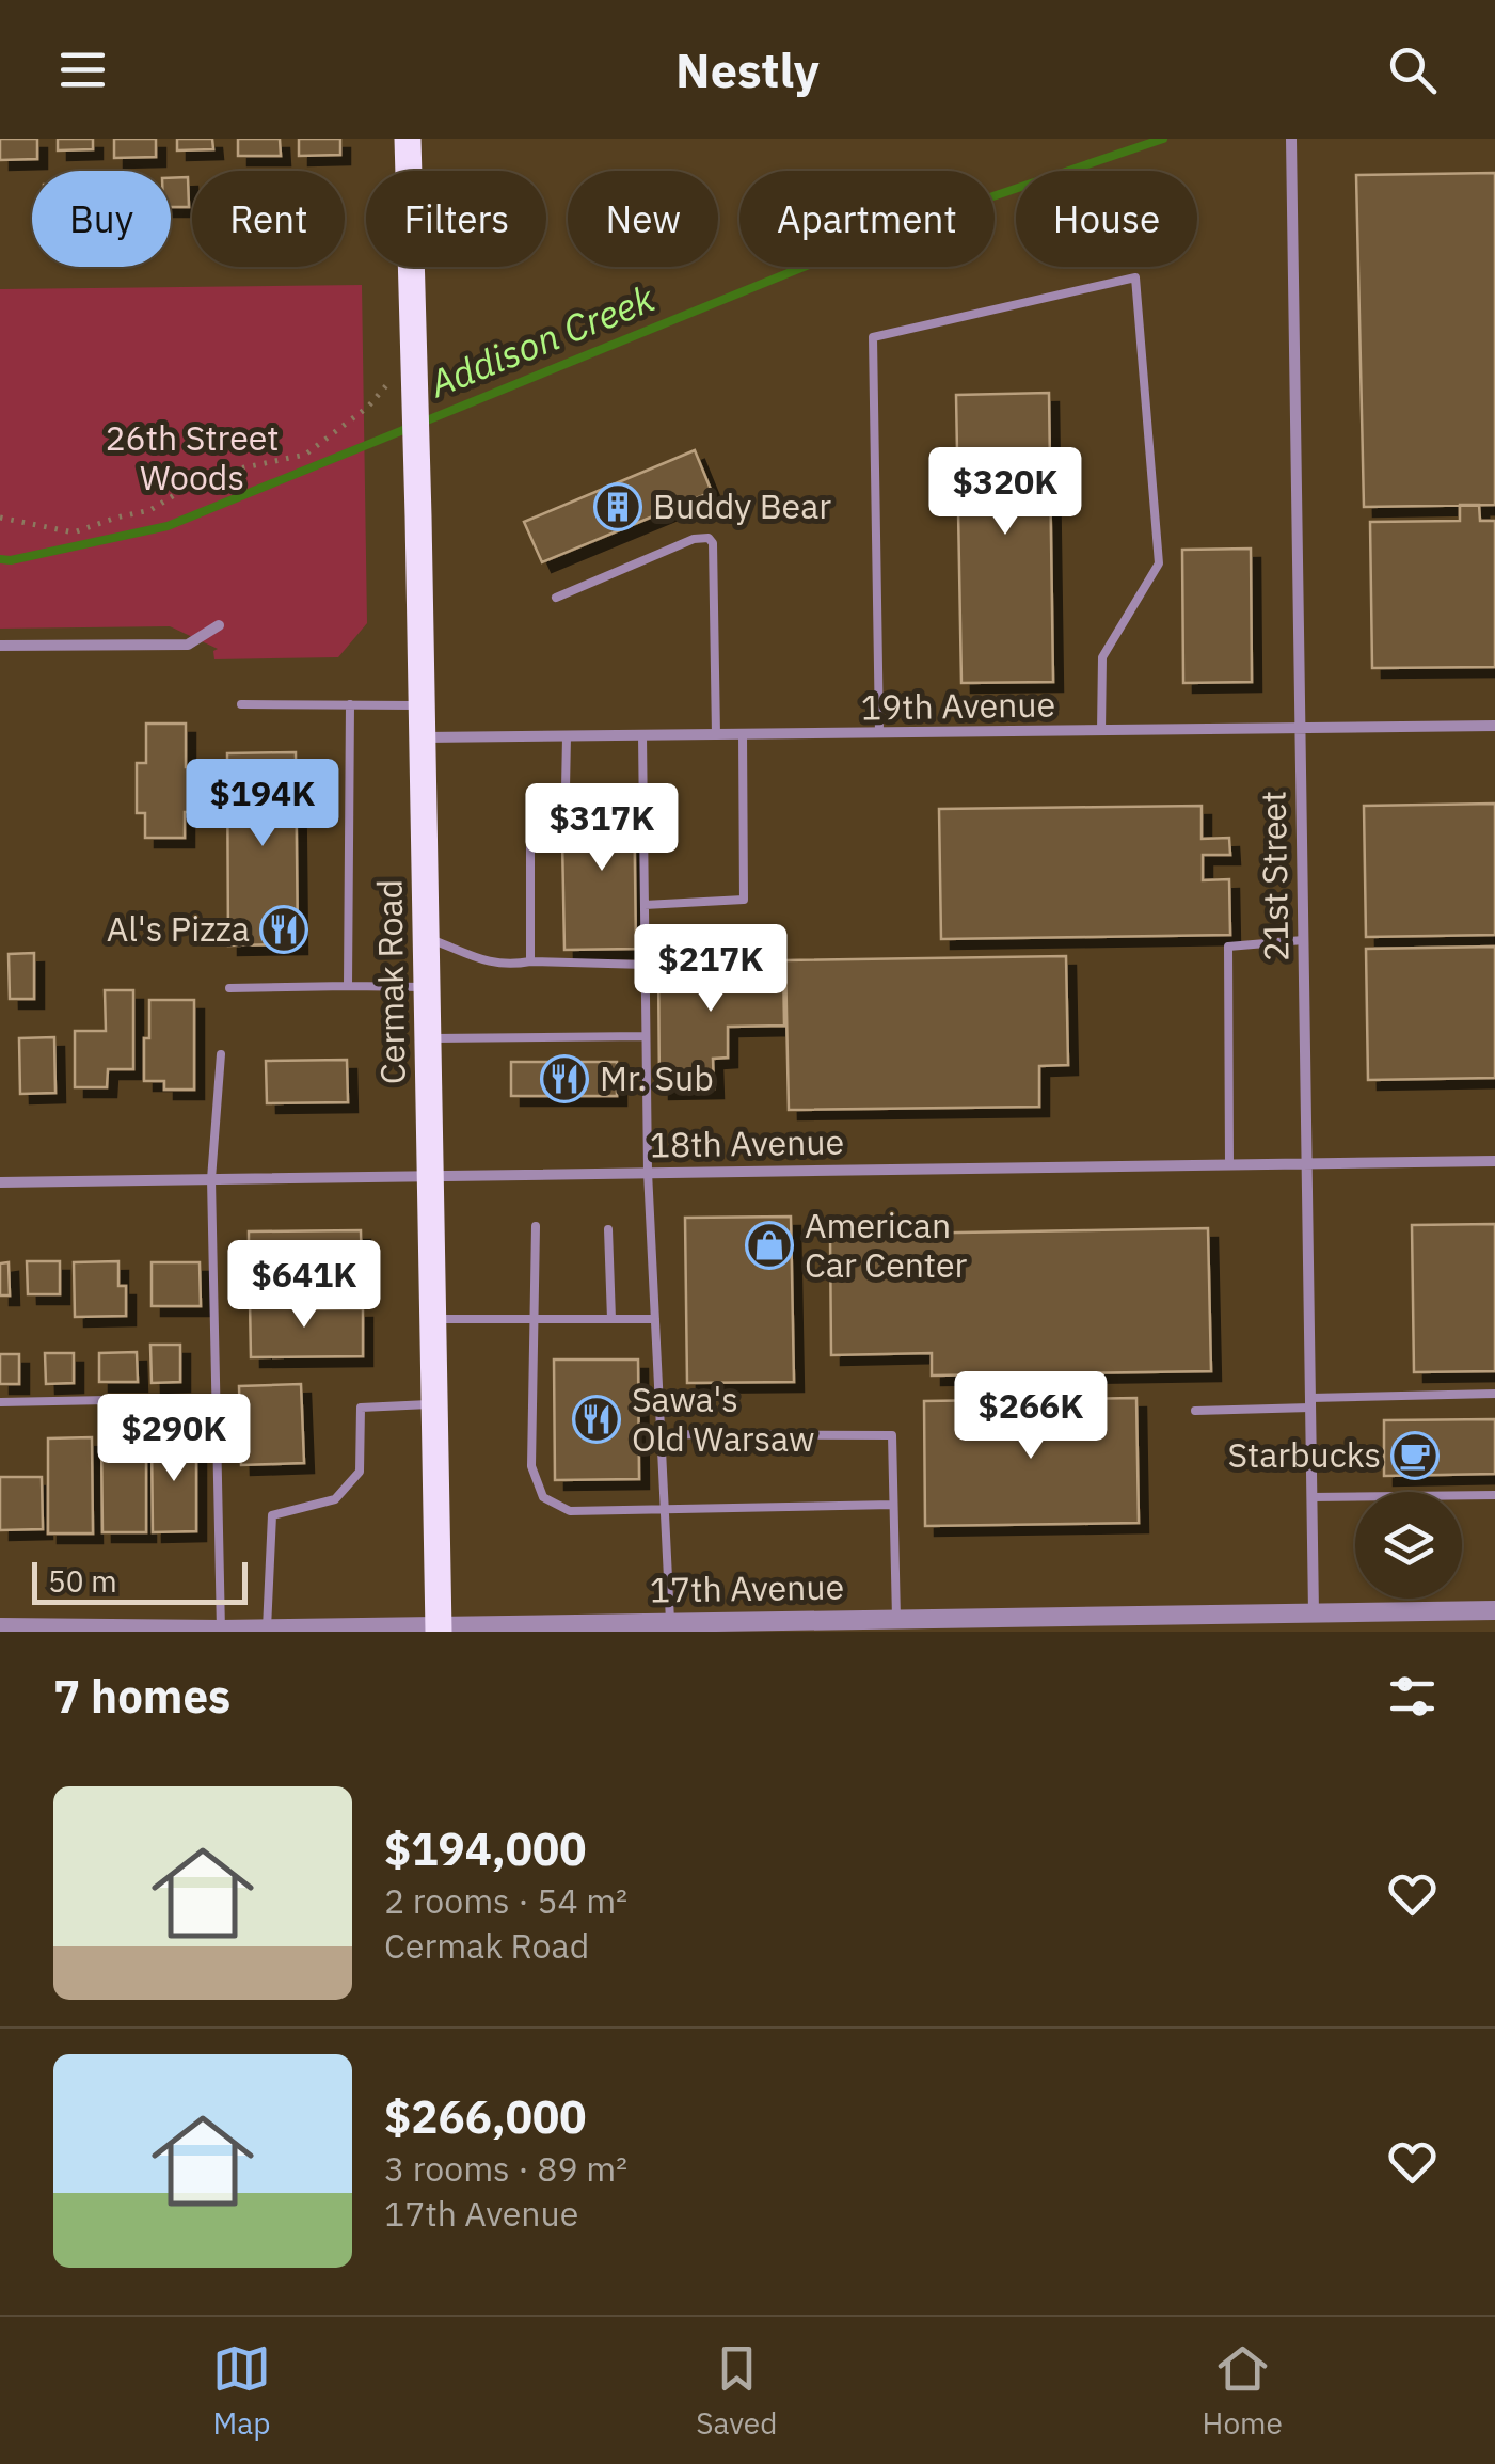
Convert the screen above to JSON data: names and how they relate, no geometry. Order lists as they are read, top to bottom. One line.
{"streets":{"main road":["Cermak Road"],"street":["19th Avenue","21st Street","18th Avenue","17th Avenue"]},"crossings":[["19th Avenue","21st Street"],["19th Avenue","Cermak Road"],["21st Street","18th Avenue"],["21st Street","17th Avenue"],["Cermak Road","18th Avenue"],["Cermak Road","17th Avenue"]],"water":["Addison Creek"],"parks":["26th Street Woods"],"places":{"building":["Buddy Bear"],"restaurant":["Al's Pizza","Mr. Sub","Sawa's Old Warsaw"],"shop":["American Car Center"],"cafe":["Starbucks"]},"scale_bar":"50 m","page":{"header":"Nestly","chip":["Buy","Rent","Filters","New","Apartment","House"],"price":["$320K","$194K","$317K","$217K","$641K","$266K","$290K"],"scale":"50 m","heading":"7 homes","list":[{"name":"$194,000","note":"2 rooms · 54 m² · Cermak Road"},{"name":"$266,000","note":"3 rooms · 89 m² · 17th Avenue"}],"tabs":["Map","Saved","Home"]}}
